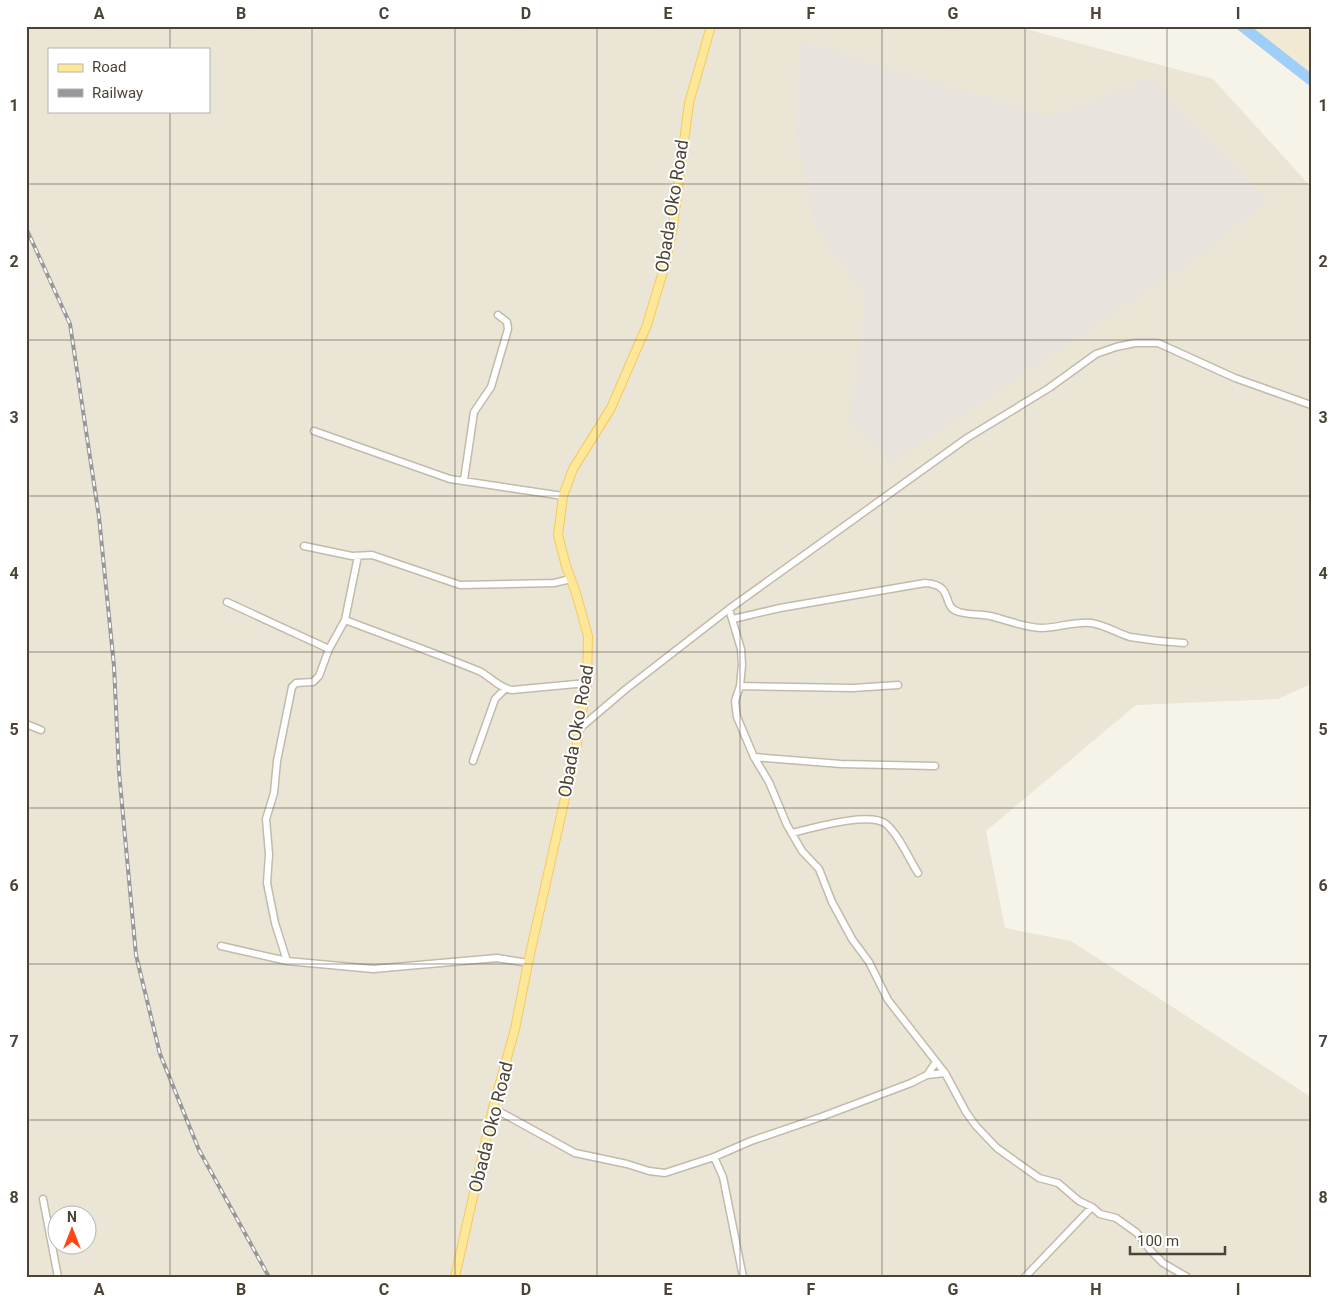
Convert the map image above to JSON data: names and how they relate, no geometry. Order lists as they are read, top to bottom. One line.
{"streets":{"main road":["Obada Oko Road"]},"legend":["Road","Railway"],"scale_bar":"100 m","north":"top","grid":{"columns":["A","B","C","D","E","F","G","H","I"],"rows":["1","2","3","4","5","6","7","8"]}}
